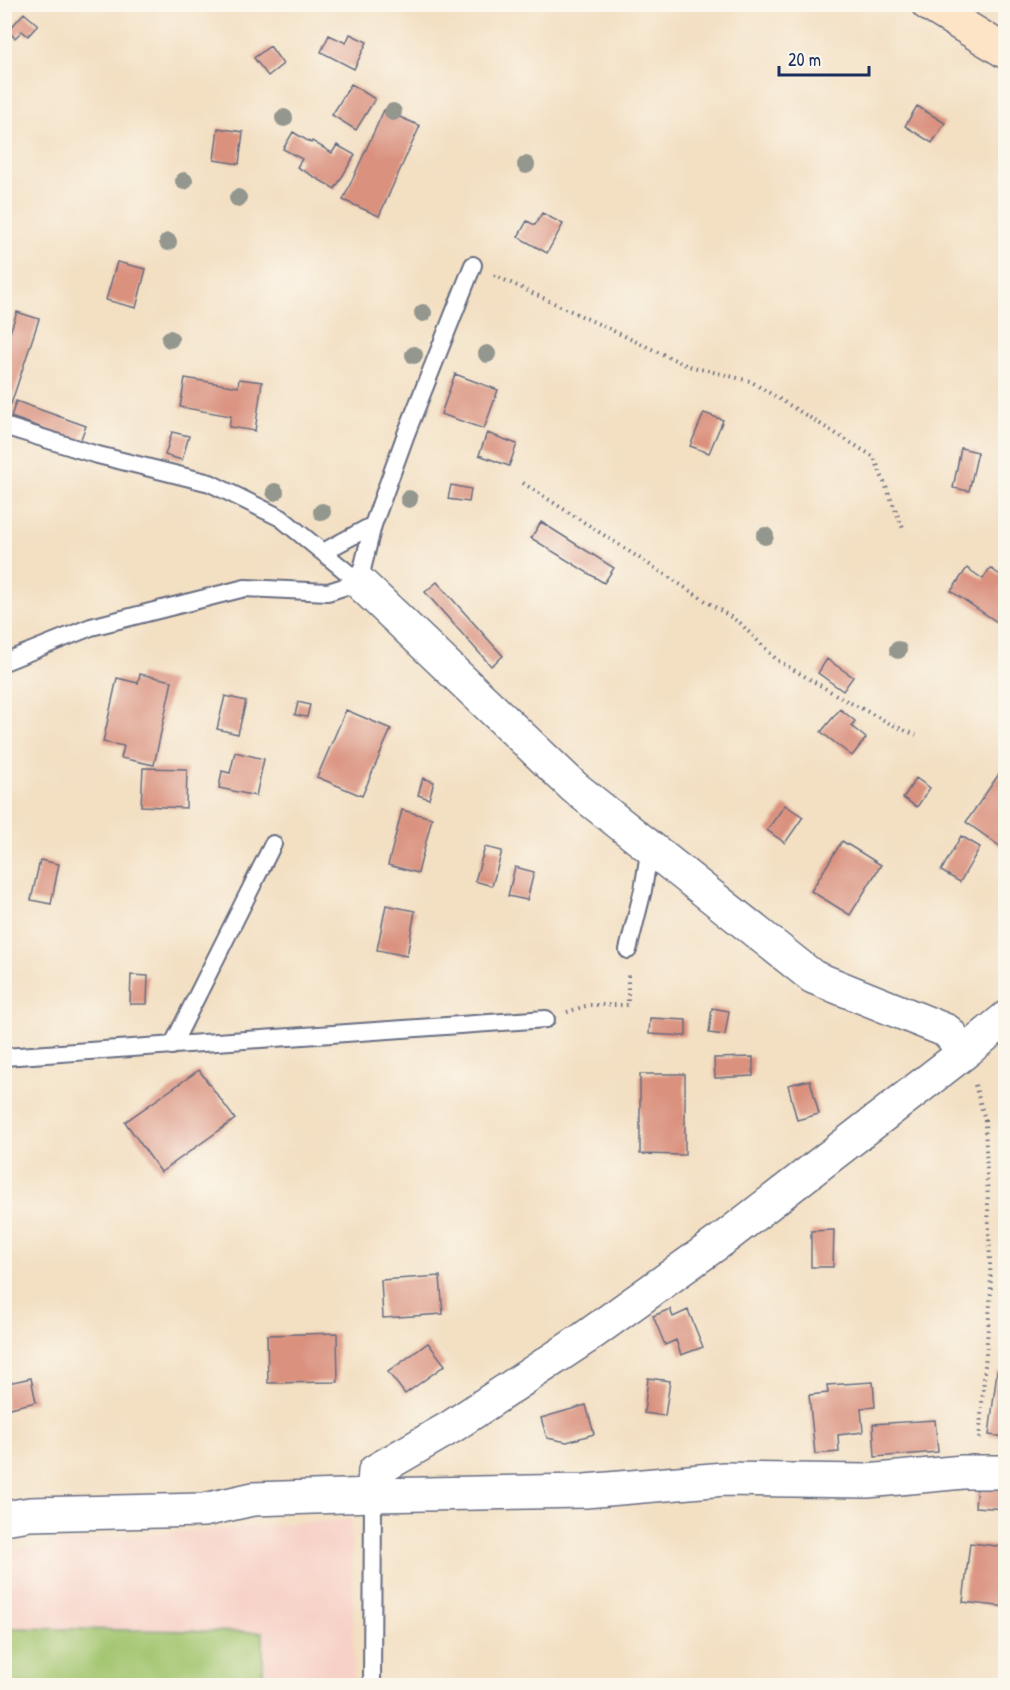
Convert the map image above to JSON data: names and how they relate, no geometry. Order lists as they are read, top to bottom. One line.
{"scale_bar":"20 m"}
